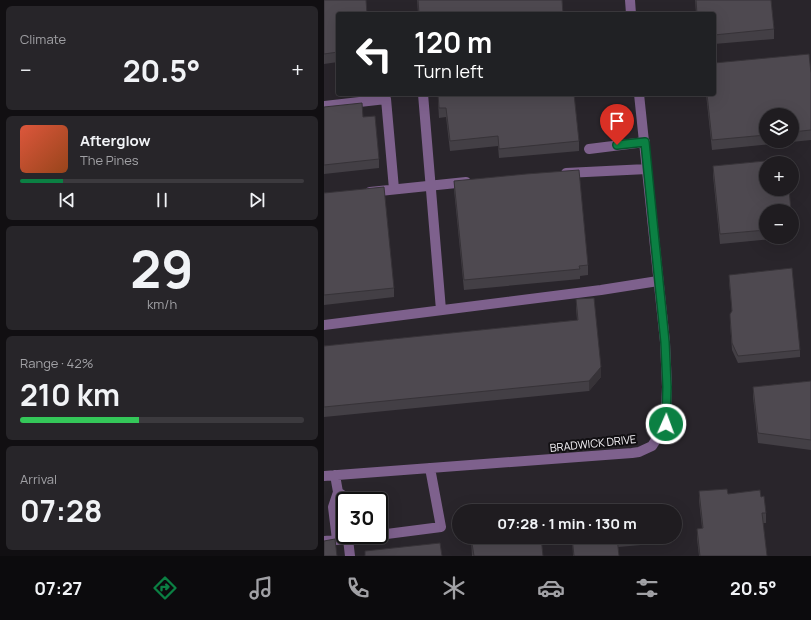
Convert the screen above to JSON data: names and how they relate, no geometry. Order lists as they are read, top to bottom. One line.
{"streets":{"street":["BRADWICK DRIVE"]},"page":{"tile":["Climate",["29","km/h"],["Range · 42%","210 km"],["Arrival","07:28"]],"turn":["120 m","Turn left"],"heat":["−","20.5°","+"],"map_buttons":["+","−"],"song":["Afterglow","The Pines"],"limit":"30","trip":"07:28 · 1 min · 130 m","tabs":["07:27","20.5°"]}}
